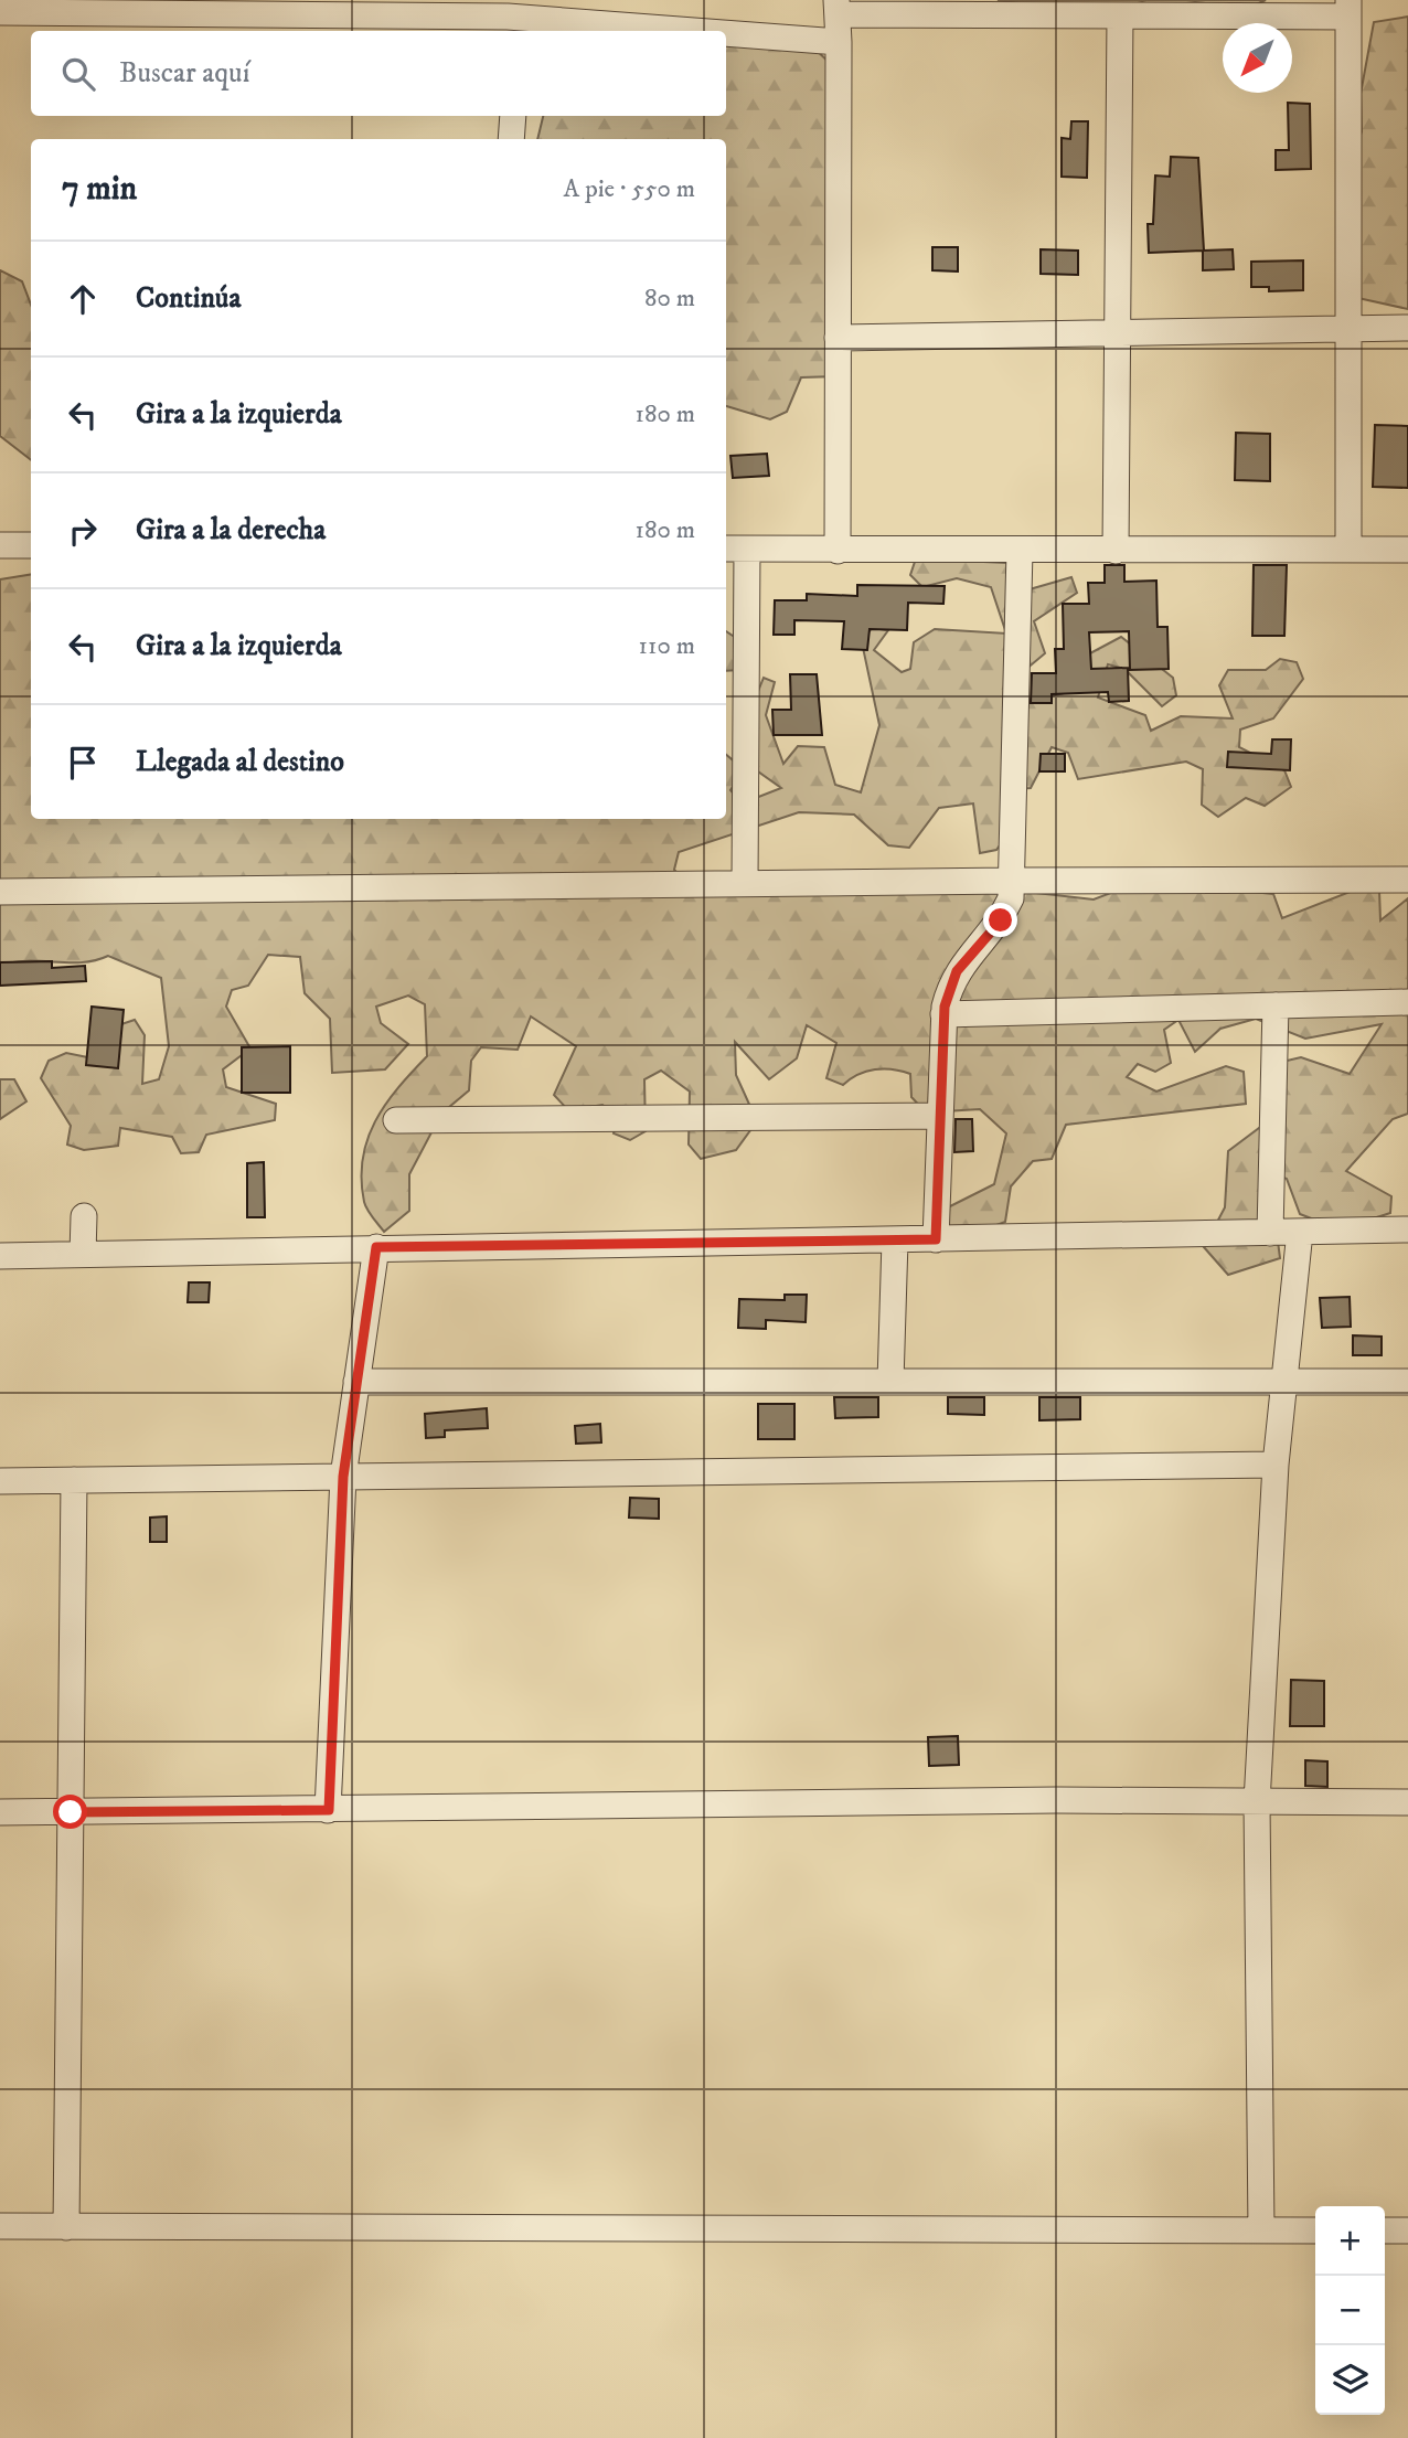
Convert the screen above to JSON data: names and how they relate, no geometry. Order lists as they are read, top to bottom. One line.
{"north":"bottom left","page":{"search":"Buscar aquí","heading":["7 min","A pie · 550 m"],"list":[["Continúa","80 m"],["Gira a la izquierda","180 m"],["Gira a la derecha","180 m"],["Gira a la izquierda","110 m"],"Llegada al destino"],"map_buttons":["+","−"]}}
